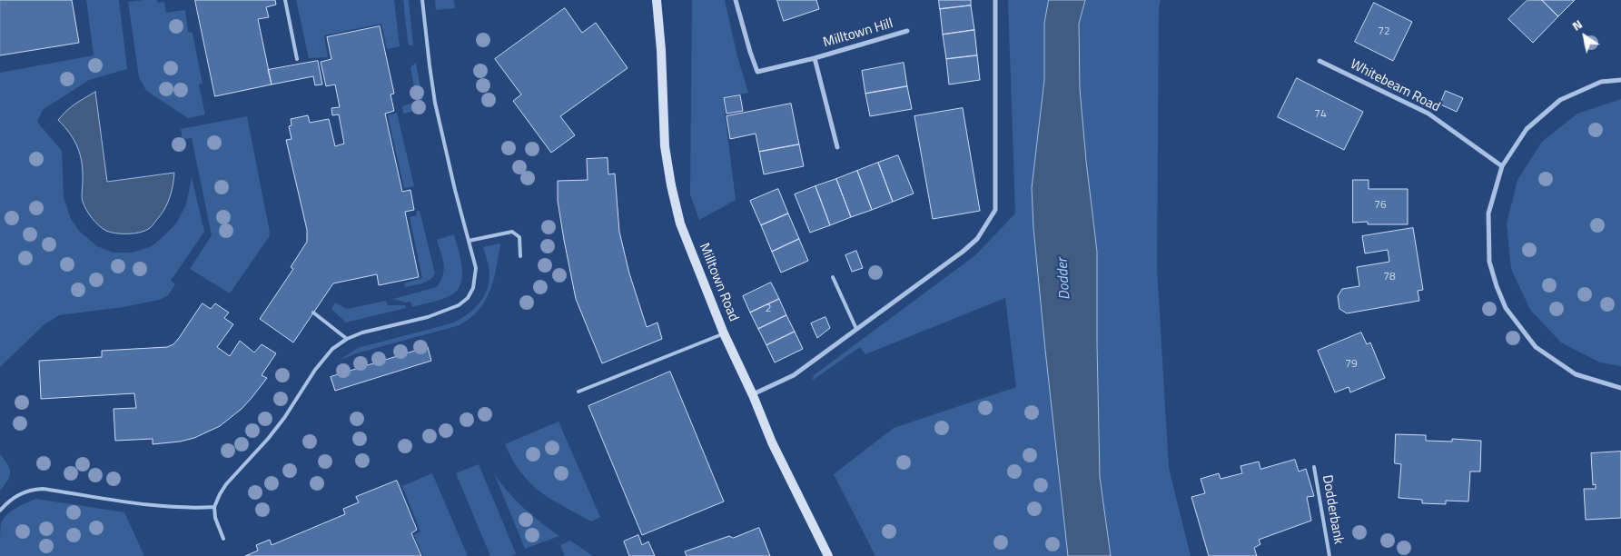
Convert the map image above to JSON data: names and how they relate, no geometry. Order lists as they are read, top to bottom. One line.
{"streets":{"main road":["Milltown Road"],"street":["Milltown Hill","Whitebeam Road"],"lane":["Dodderbank"]},"water":["Dodder"],"house_numbers":["72","74","76","78","2","79"],"north":"top left"}
